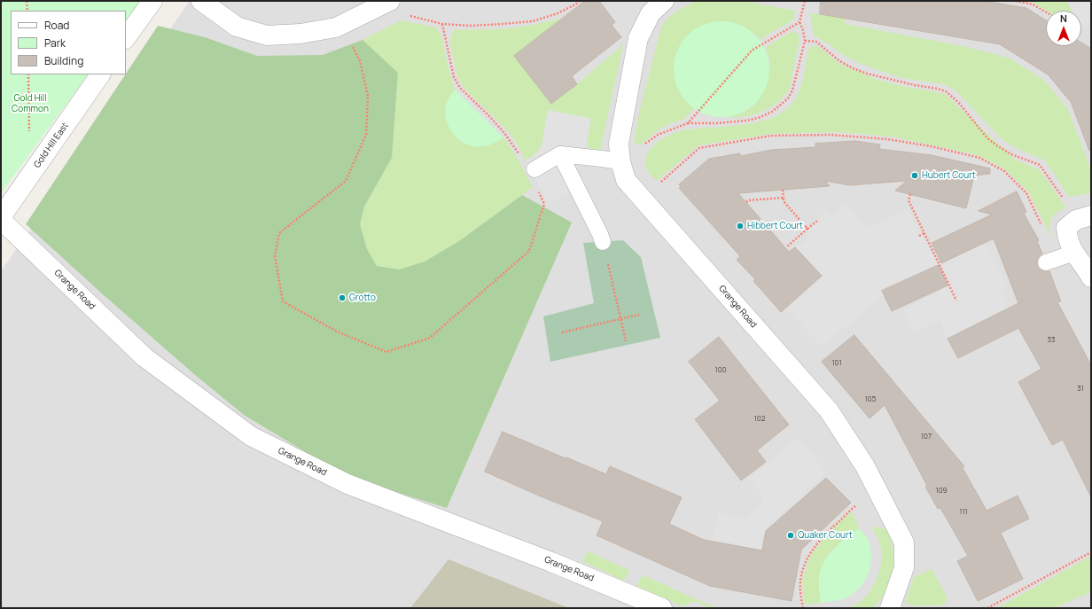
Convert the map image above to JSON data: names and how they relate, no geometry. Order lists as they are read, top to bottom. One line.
{"streets":{"street":["Gold Hill East","Grange Road"]},"parks":["Gold Hill Common"],"places":["Hubert Court","Hibbert Court","Grotto","Quaker Court"],"house_numbers":["33","101","100","31","105","102","107","109","111"],"legend":["Road","Park","Building"],"north":"top"}
